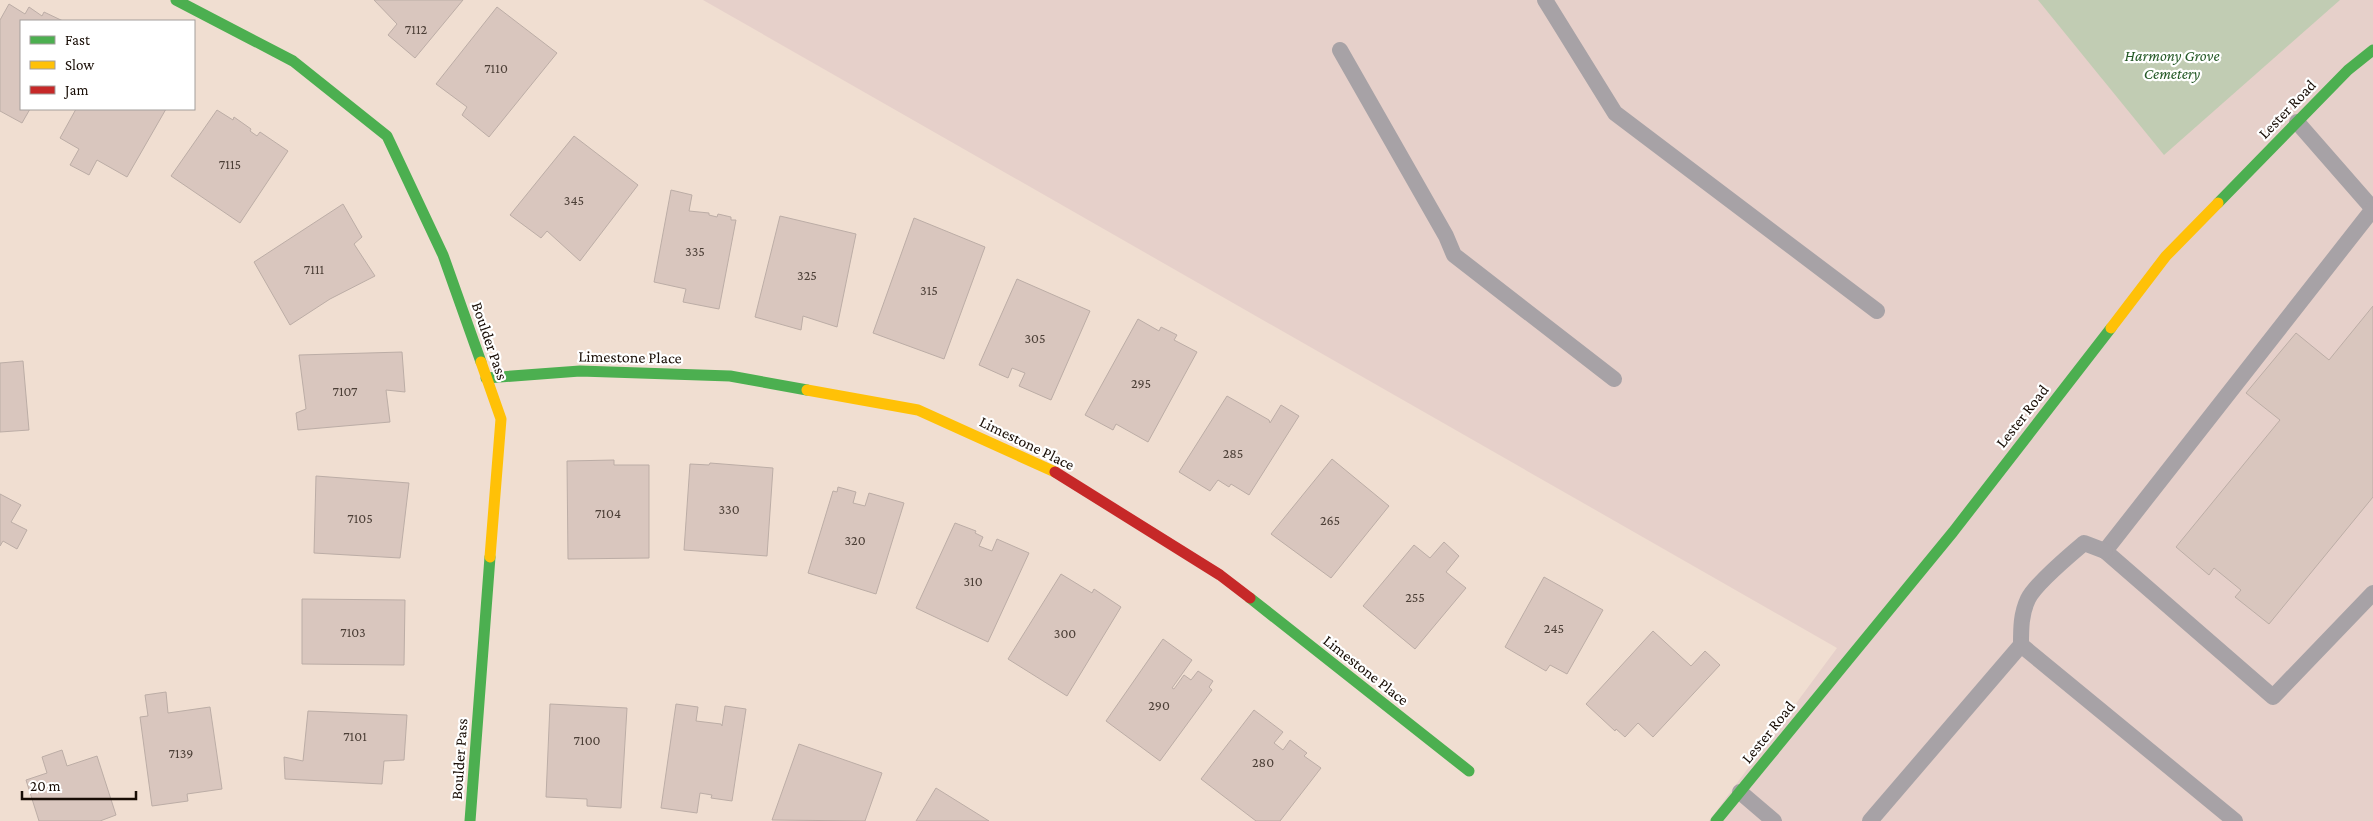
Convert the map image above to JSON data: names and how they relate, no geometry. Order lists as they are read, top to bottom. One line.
{"streets":{"street":["Lester Road","Boulder Pass","Limestone Place"]},"crossings":[["Boulder Pass","Limestone Place"]],"parks":["Harmony Grove Cemetery"],"house_numbers":["7112","7110","7115","345","335","7111","325","315","305","295","7107","285","330","7104","7105","265","320","310","255","245","7103","300","290","7101","7100","7139","280"],"legend":["Fast","Slow","Jam"],"scale_bar":"20 m"}
